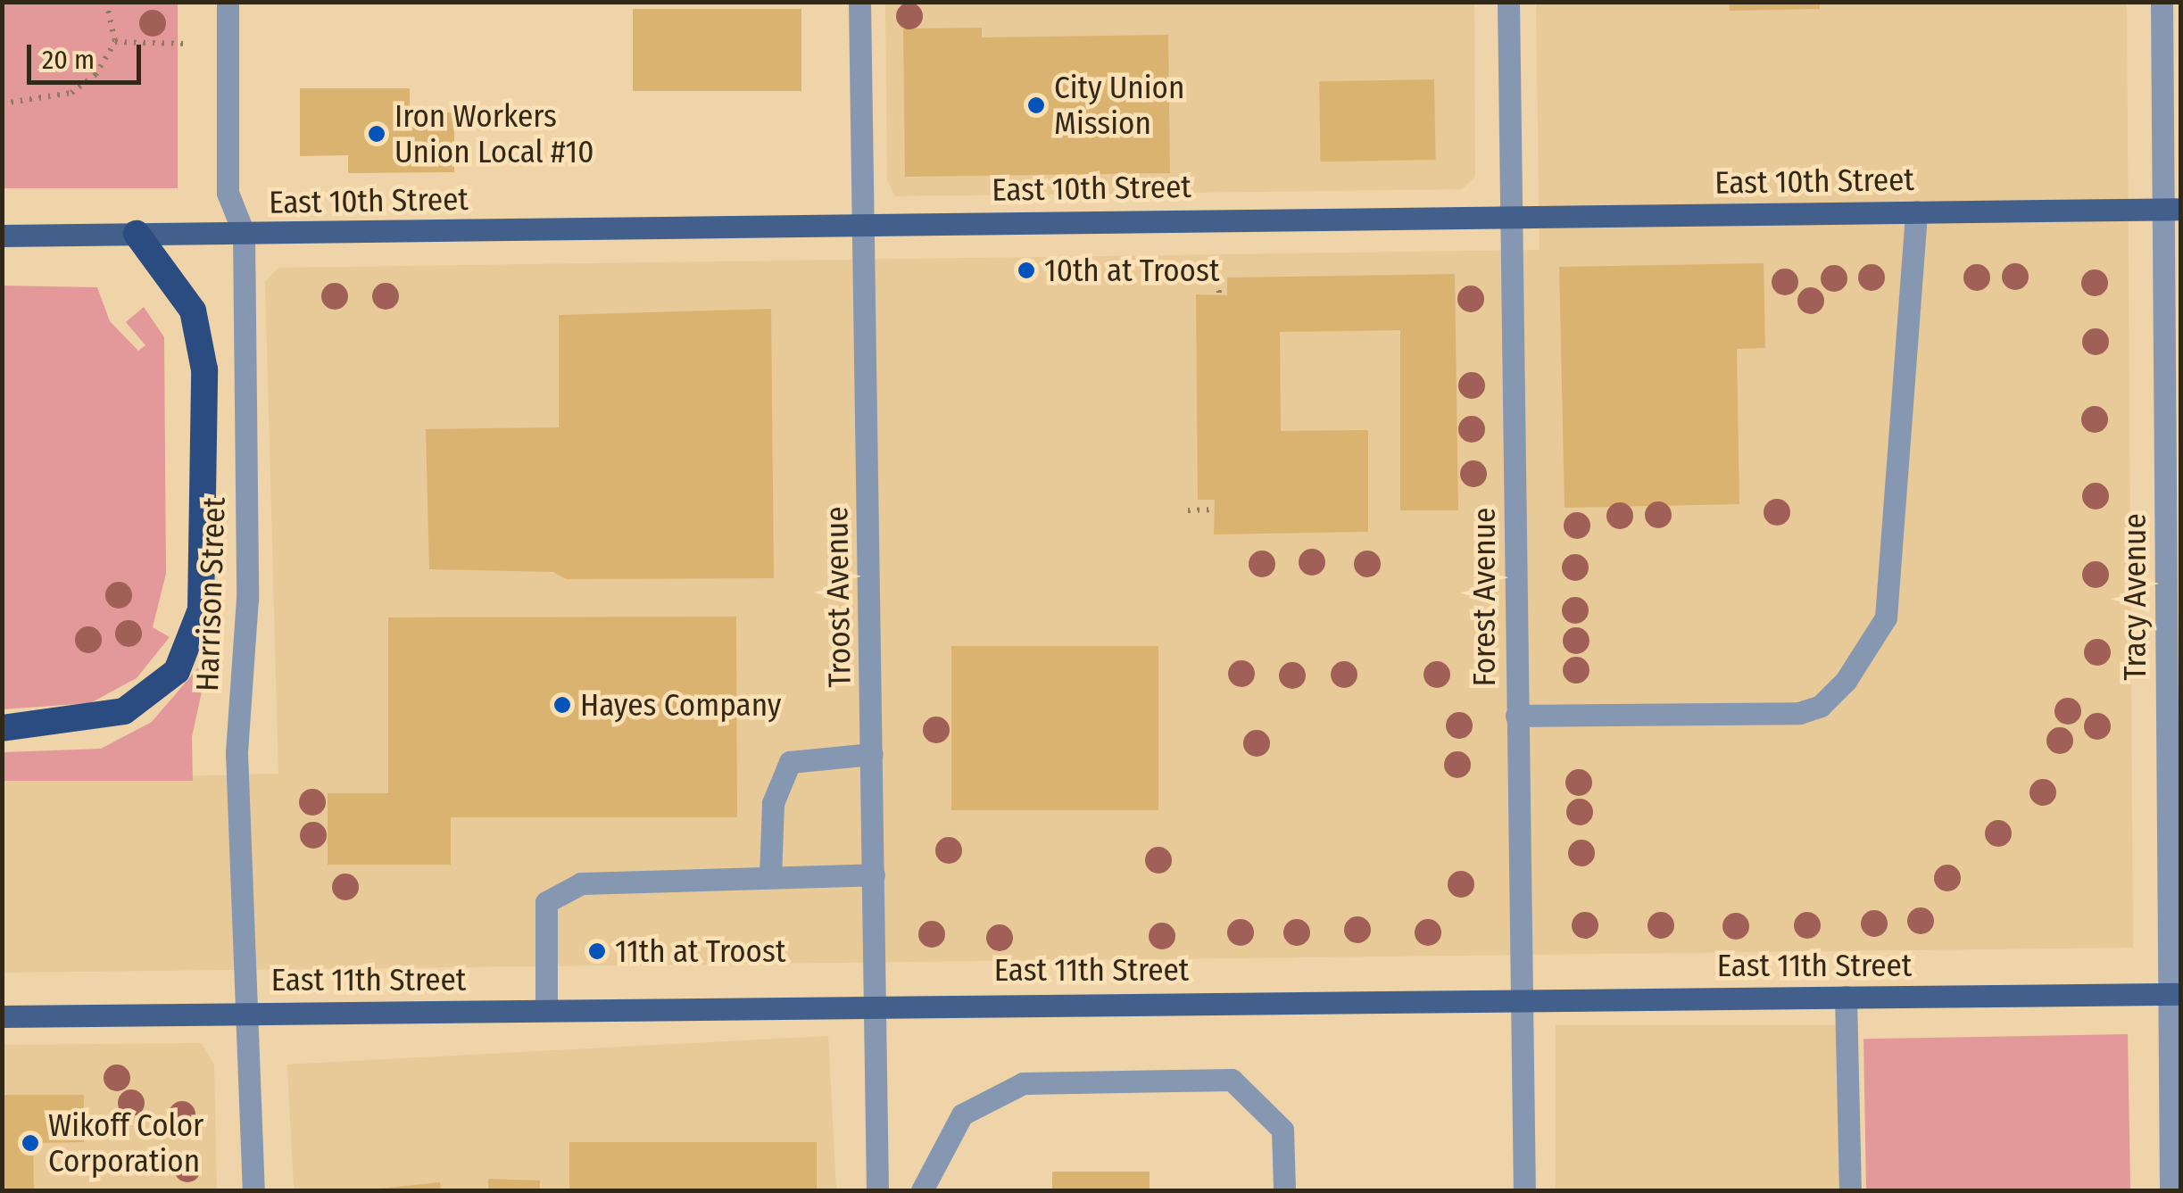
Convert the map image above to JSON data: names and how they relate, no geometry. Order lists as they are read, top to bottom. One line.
{"streets":{"main road":["East 10th Street","East 11th Street"],"street":["Harrison Street","Troost Avenue","Forest Avenue","Tracy Avenue"]},"crossings":[["East 10th Street","Harrison Street"],["East 10th Street","Troost Avenue"],["East 10th Street","Forest Avenue"],["East 10th Street","Tracy Avenue"],["Harrison Street","East 11th Street"],["Troost Avenue","East 11th Street"],["Forest Avenue","East 11th Street"],["Tracy Avenue","East 11th Street"]],"places":["City Union Mission","Iron Workers Union Local #10","10th at Troost","Hayes Company","11th at Troost","Wikoff Color Corporation"],"scale_bar":"20 m"}
